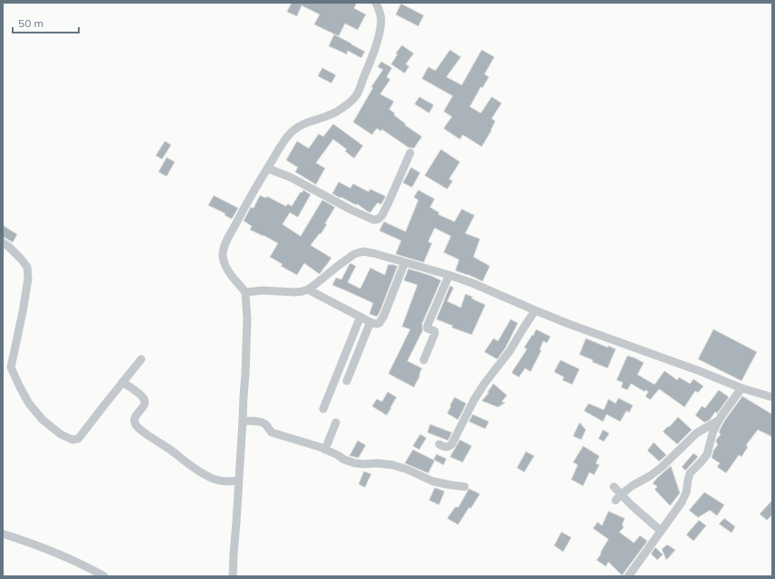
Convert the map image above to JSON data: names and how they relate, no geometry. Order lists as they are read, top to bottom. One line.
{"scale_bar":"50 m"}
